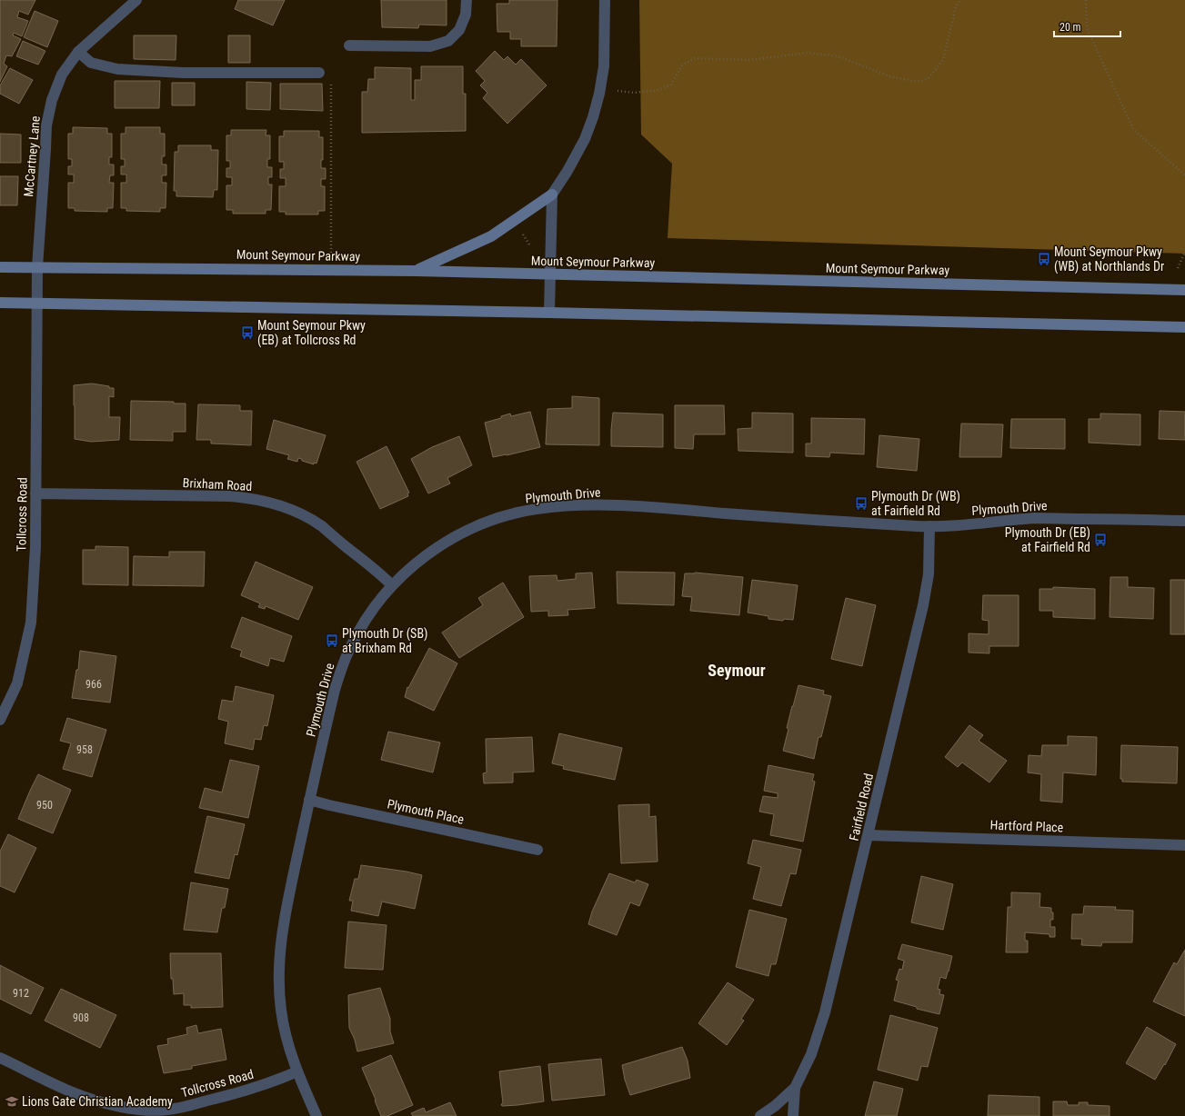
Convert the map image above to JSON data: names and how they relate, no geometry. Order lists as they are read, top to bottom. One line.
{"streets":{"main road":["Mount Seymour Parkway"],"street":["McCartney Lane","Brixham Road","Plymouth Drive","Tollcross Road","Fairfield Road","Plymouth Place","Hartford Place"]},"crossings":[["McCartney Lane","Mount Seymour Parkway"],["McCartney Lane","Tollcross Road"],["Brixham Road","Plymouth Drive"],["Brixham Road","Tollcross Road"],["Plymouth Drive","Tollcross Road"],["Plymouth Drive","Fairfield Road"],["Plymouth Drive","Plymouth Place"],["Fairfield Road","Hartford Place"]],"districts":["Seymour"],"places":{"bus stop":["Mount Seymour Pkwy (WB) at Northlands Dr","Mount Seymour Pkwy (EB) at Tollcross Rd","Plymouth Dr (WB) at Fairfield Rd","Plymouth Dr (EB) at Fairfield Rd","Plymouth Dr (SB) at Brixham Rd"],"school or university":["Lions Gate Christian Academy"]},"house_numbers":["966","958","950","912","908"],"scale_bar":"20 m"}
